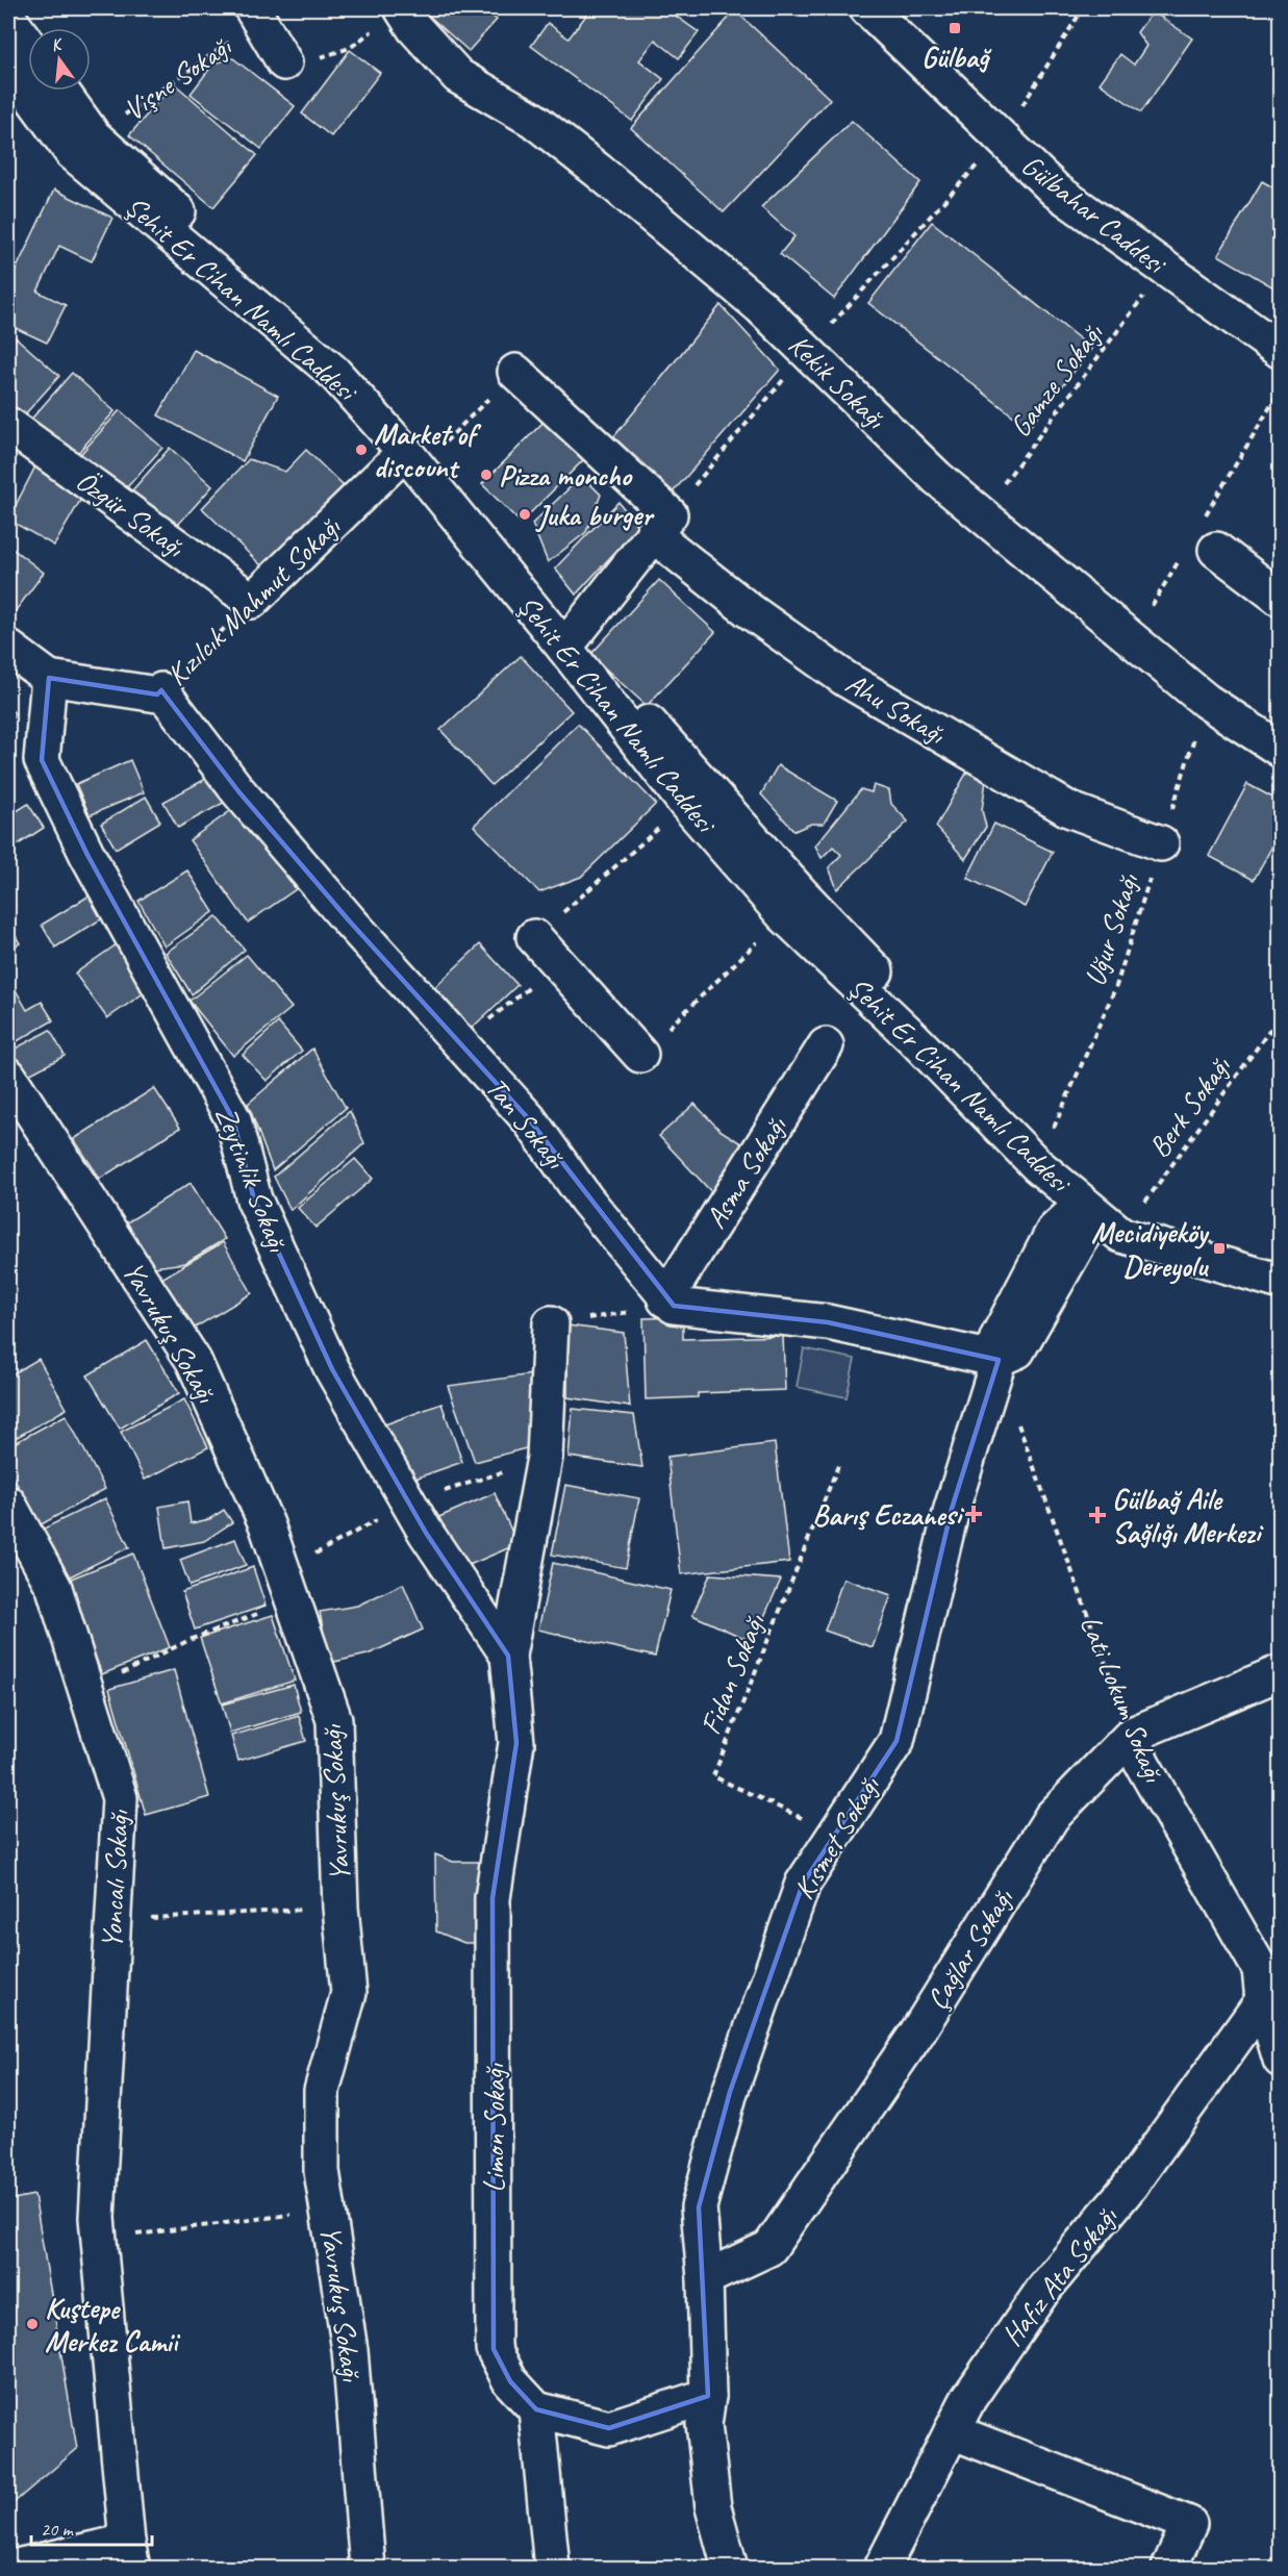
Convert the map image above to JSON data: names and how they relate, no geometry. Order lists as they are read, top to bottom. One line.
{"streets":{"street":["Vişne Sokağı","Gülbahar Caddesi","Şehit Er Cihan Namlı Caddesi","Kekik Sokağı","Özgür Sokağı","Kızılcık Mahmut Sokağı","Ahu Sokağı","Tan Sokağı","Asma Sokağı","Zeytinlik Sokağı","Yavrukuş Sokağı","Lati Lokum Sokağı","Kısmet Sokağı","Yoncalı Sokağı","Çağlar Sokağı","Limon Sokağı","Hafız Ata Sokağı"],"path":["Gamze Sokağı","Uğur Sokağı","Berk Sokağı","Fidan Sokağı"]},"crossings":[["Vişne Sokağı","Şehit Er Cihan Namlı Caddesi"],["Gülbahar Caddesi","Gamze Sokağı"],["Şehit Er Cihan Namlı Caddesi","Kızılcık Mahmut Sokağı"],["Şehit Er Cihan Namlı Caddesi","Uğur Sokağı"],["Şehit Er Cihan Namlı Caddesi","Berk Sokağı"],["Gamze Sokağı","Kekik Sokağı"],["Kekik Sokağı","Uğur Sokağı"],["Özgür Sokağı","Kızılcık Mahmut Sokağı"],["Kızılcık Mahmut Sokağı","Tan Sokağı"],["Kızılcık Mahmut Sokağı","Zeytinlik Sokağı"],["Ahu Sokağı","Uğur Sokağı"],["Tan Sokağı","Asma Sokağı"],["Zeytinlik Sokağı","Limon Sokağı"],["Fidan Sokağı","Kısmet Sokağı"],["Lati Lokum Sokağı","Çağlar Sokağı"],["Lati Lokum Sokağı","Hafız Ata Sokağı"],["Kısmet Sokağı","Çağlar Sokağı"]],"places":{"transit":["Gülbağ","Mecidiyeköy Dereyolu"],"other":["Market of discount","Pizza moncho","Juka burger","Kuştepe Merkez Camii"],"health":["Barış Eczanesi","Gülbağ Aile Sağlığı Merkezi"]},"scale_bar":"20 m","north":"top"}
